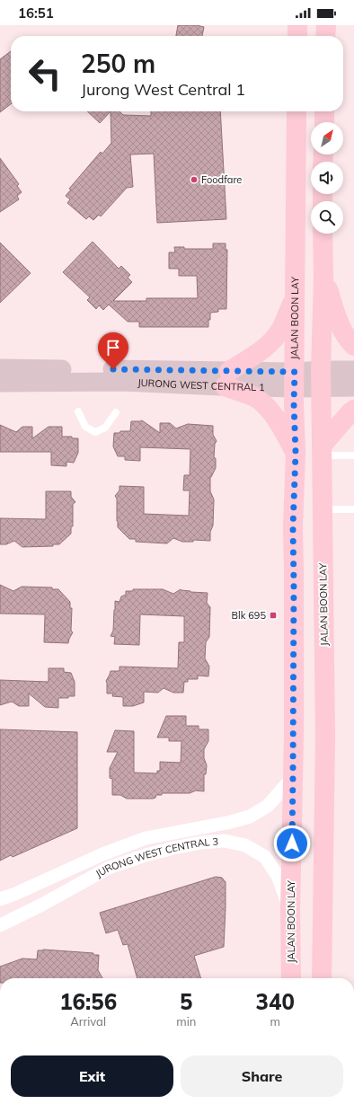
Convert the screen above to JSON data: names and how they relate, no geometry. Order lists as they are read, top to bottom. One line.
{"streets":{"main road":["JALAN BOON LAY"],"street":["JURONG WEST CENTRAL 1","JURONG WEST CENTRAL 3"]},"crossings":[["JALAN BOON LAY","JURONG WEST CENTRAL 1"],["JALAN BOON LAY","JURONG WEST CENTRAL 3"]],"places":{"other":["Foodfare"],"transit":["Blk 695"]},"north":"top right","page":{"status":"16:51","turn":["250 m","Jurong West Central 1"],"eta":["16:56","Arrival","5","min","340","m"],"buttons":["Exit","Share"]}}
